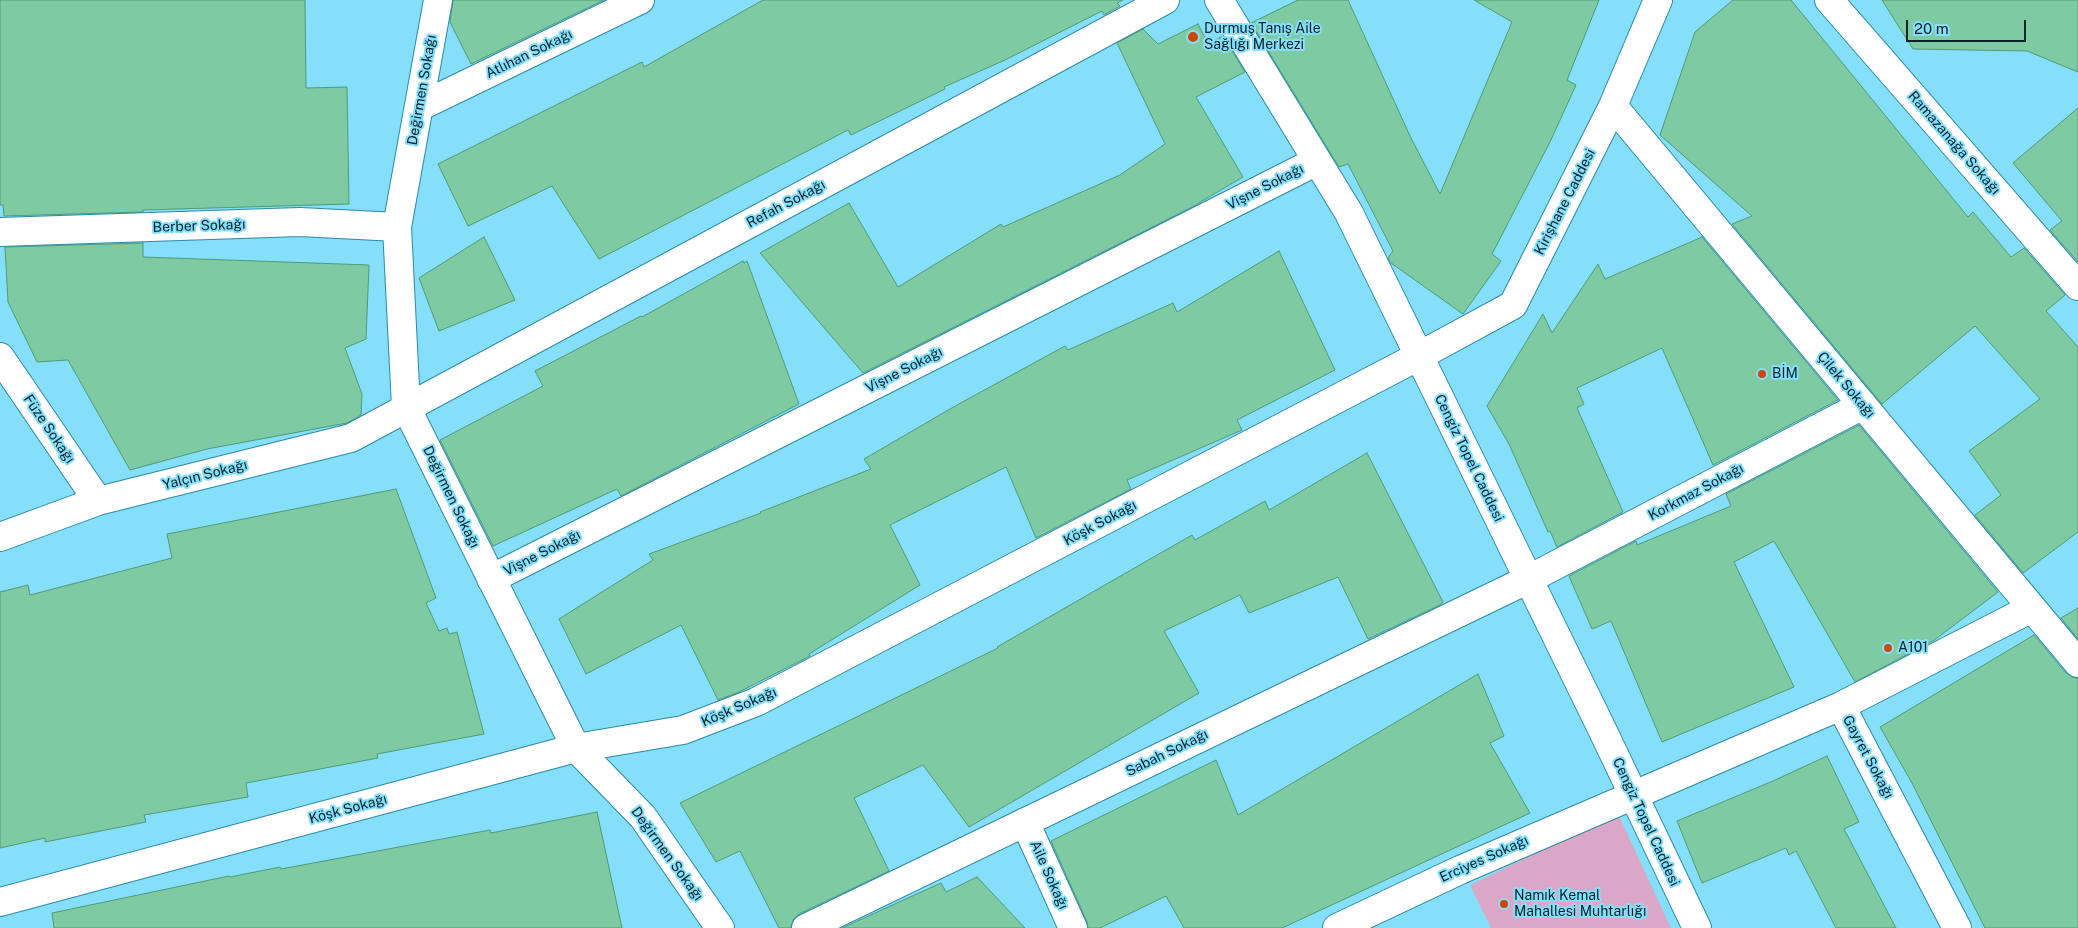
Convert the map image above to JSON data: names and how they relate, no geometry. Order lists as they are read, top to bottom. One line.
{"streets":{"street":["Atlıhan Sokağı","Değirmen Sokağı","Ramazanağa Sokağı","Vişne Sokağı","Kirişhane Caddesi","Refah Sokağı","Berber Sokağı","Çilek Sokağı","Füze Sokağı","Cengiz Topel Caddesi","Yalçın Sokağı","Korkmaz Sokağı","Köşk Sokağı","Sabah Sokağı","Gayret Sokağı","Erciyes Sokağı","Aile Sokağı"]},"crossings":[["Atlıhan Sokağı","Değirmen Sokağı"],["Değirmen Sokağı","Vişne Sokağı"],["Değirmen Sokağı","Refah Sokağı"],["Değirmen Sokağı","Berber Sokağı"],["Değirmen Sokağı","Yalçın Sokağı"],["Değirmen Sokağı","Köşk Sokağı"],["Vişne Sokağı","Cengiz Topel Caddesi"],["Kirişhane Caddesi","Çilek Sokağı"],["Kirişhane Caddesi","Cengiz Topel Caddesi"],["Kirişhane Caddesi","Köşk Sokağı"],["Refah Sokağı","Yalçın Sokağı"],["Çilek Sokağı","Korkmaz Sokağı"],["Füze Sokağı","Yalçın Sokağı"],["Cengiz Topel Caddesi","Korkmaz Sokağı"],["Cengiz Topel Caddesi","Köşk Sokağı"],["Cengiz Topel Caddesi","Sabah Sokağı"],["Cengiz Topel Caddesi","Gayret Sokağı"],["Cengiz Topel Caddesi","Erciyes Sokağı"],["Korkmaz Sokağı","Sabah Sokağı"],["Sabah Sokağı","Aile Sokağı"],["Gayret Sokağı","Erciyes Sokağı"]],"places":["Durmuş Tanış Aile Sağlığı Merkezi","BİM","A101","Namık Kemal Mahallesi Muhtarlığı"],"scale_bar":"20 m"}
